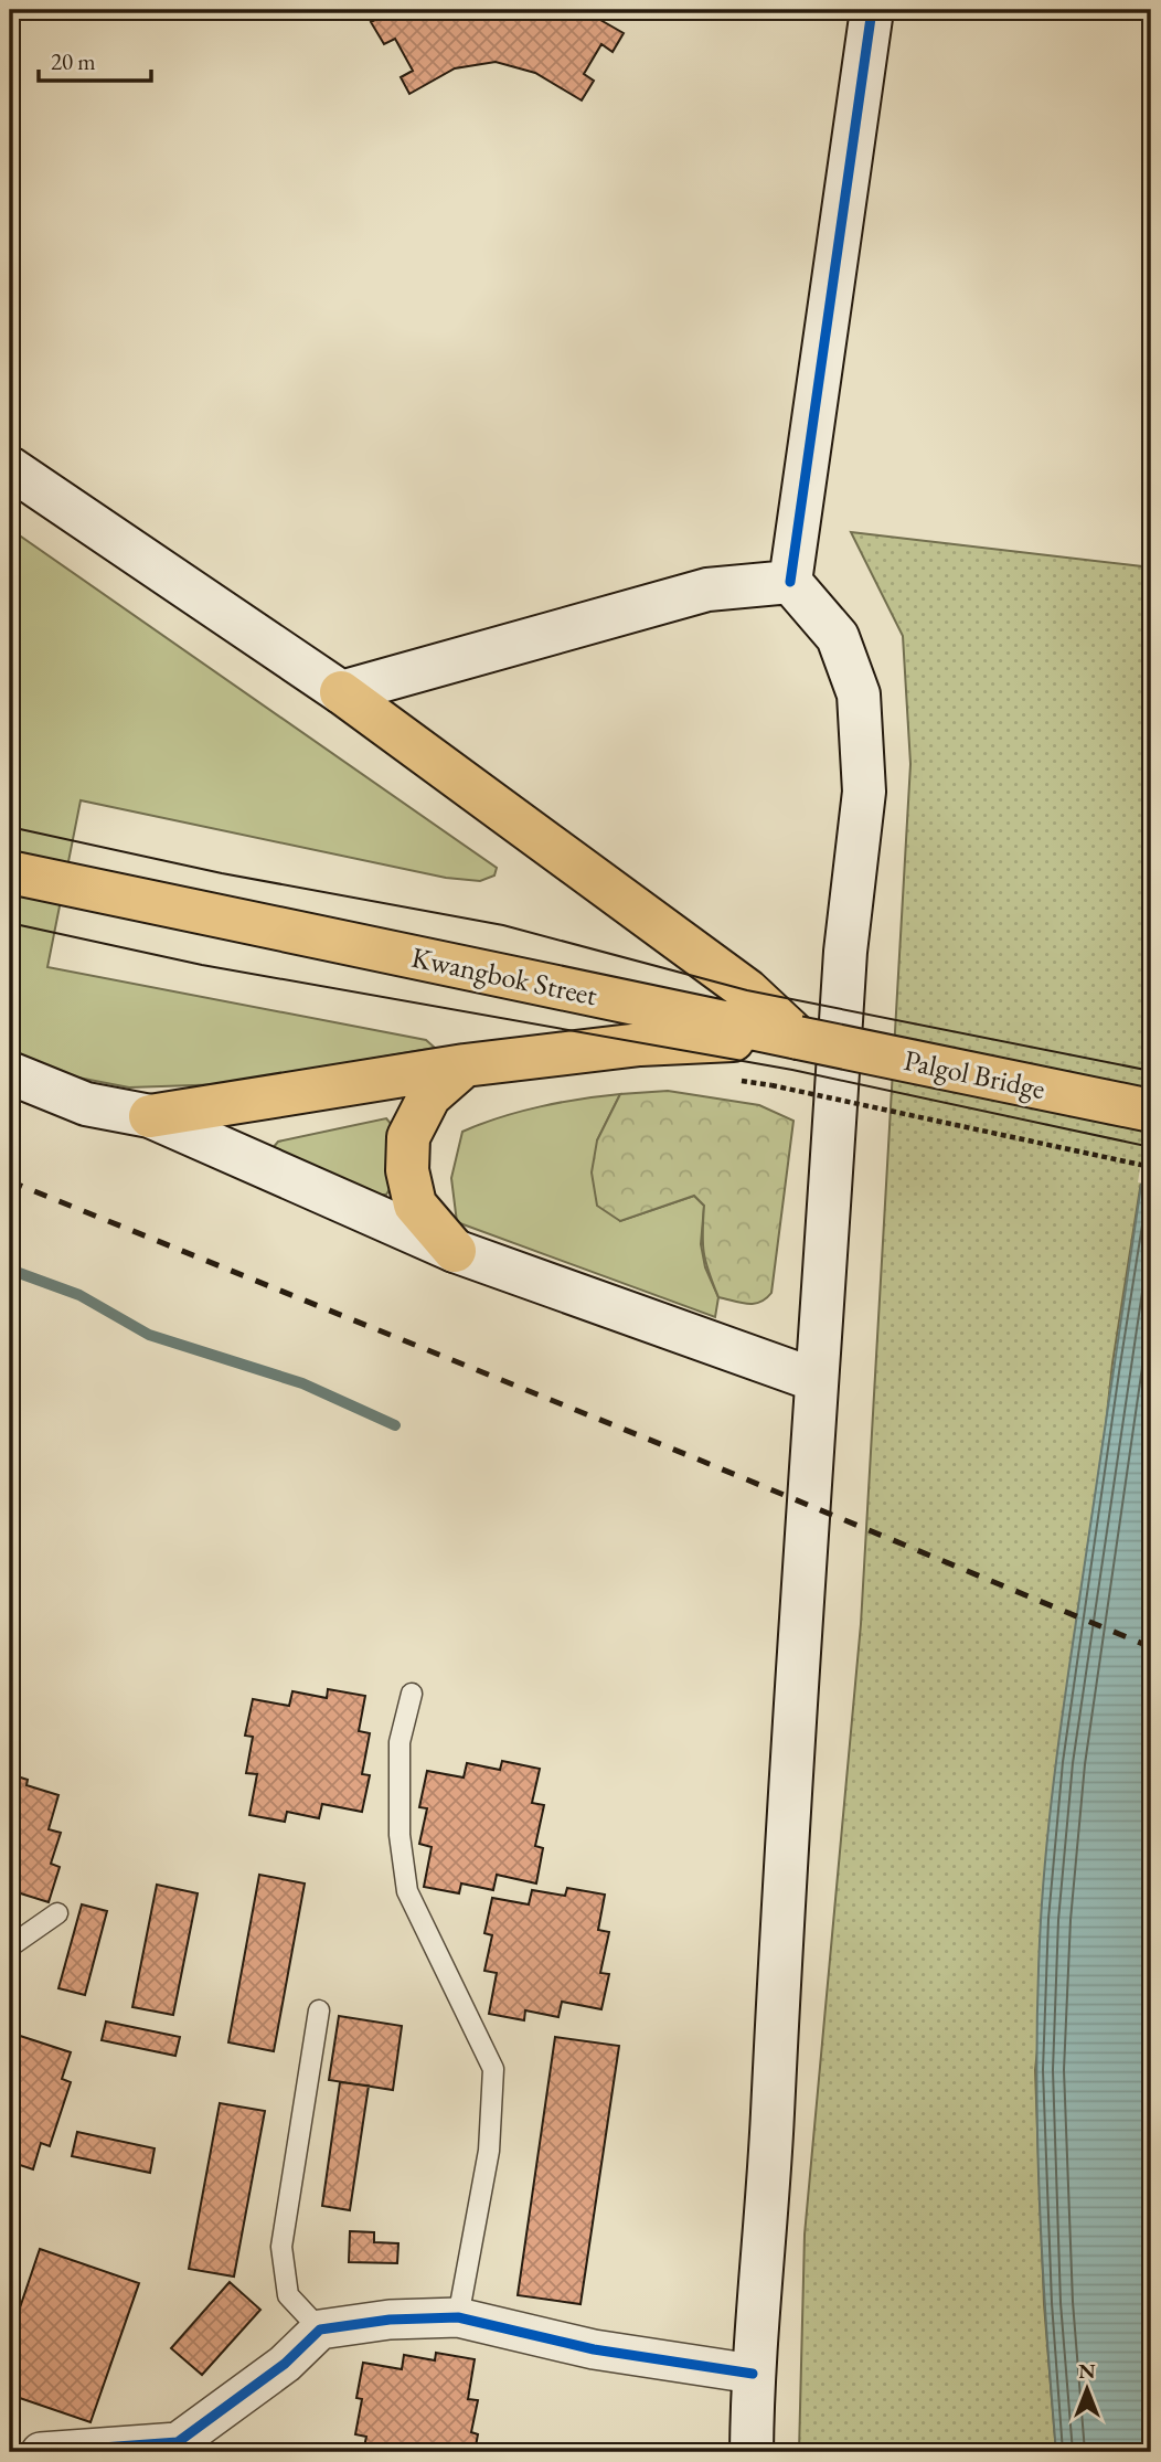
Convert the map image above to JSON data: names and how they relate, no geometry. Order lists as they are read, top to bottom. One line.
{"streets":{"highway":["Kwangbok Street","Palgol Bridge"]},"crossings":[["Kwangbok Street","Palgol Bridge"]],"scale_bar":"20 m","north":"top"}
